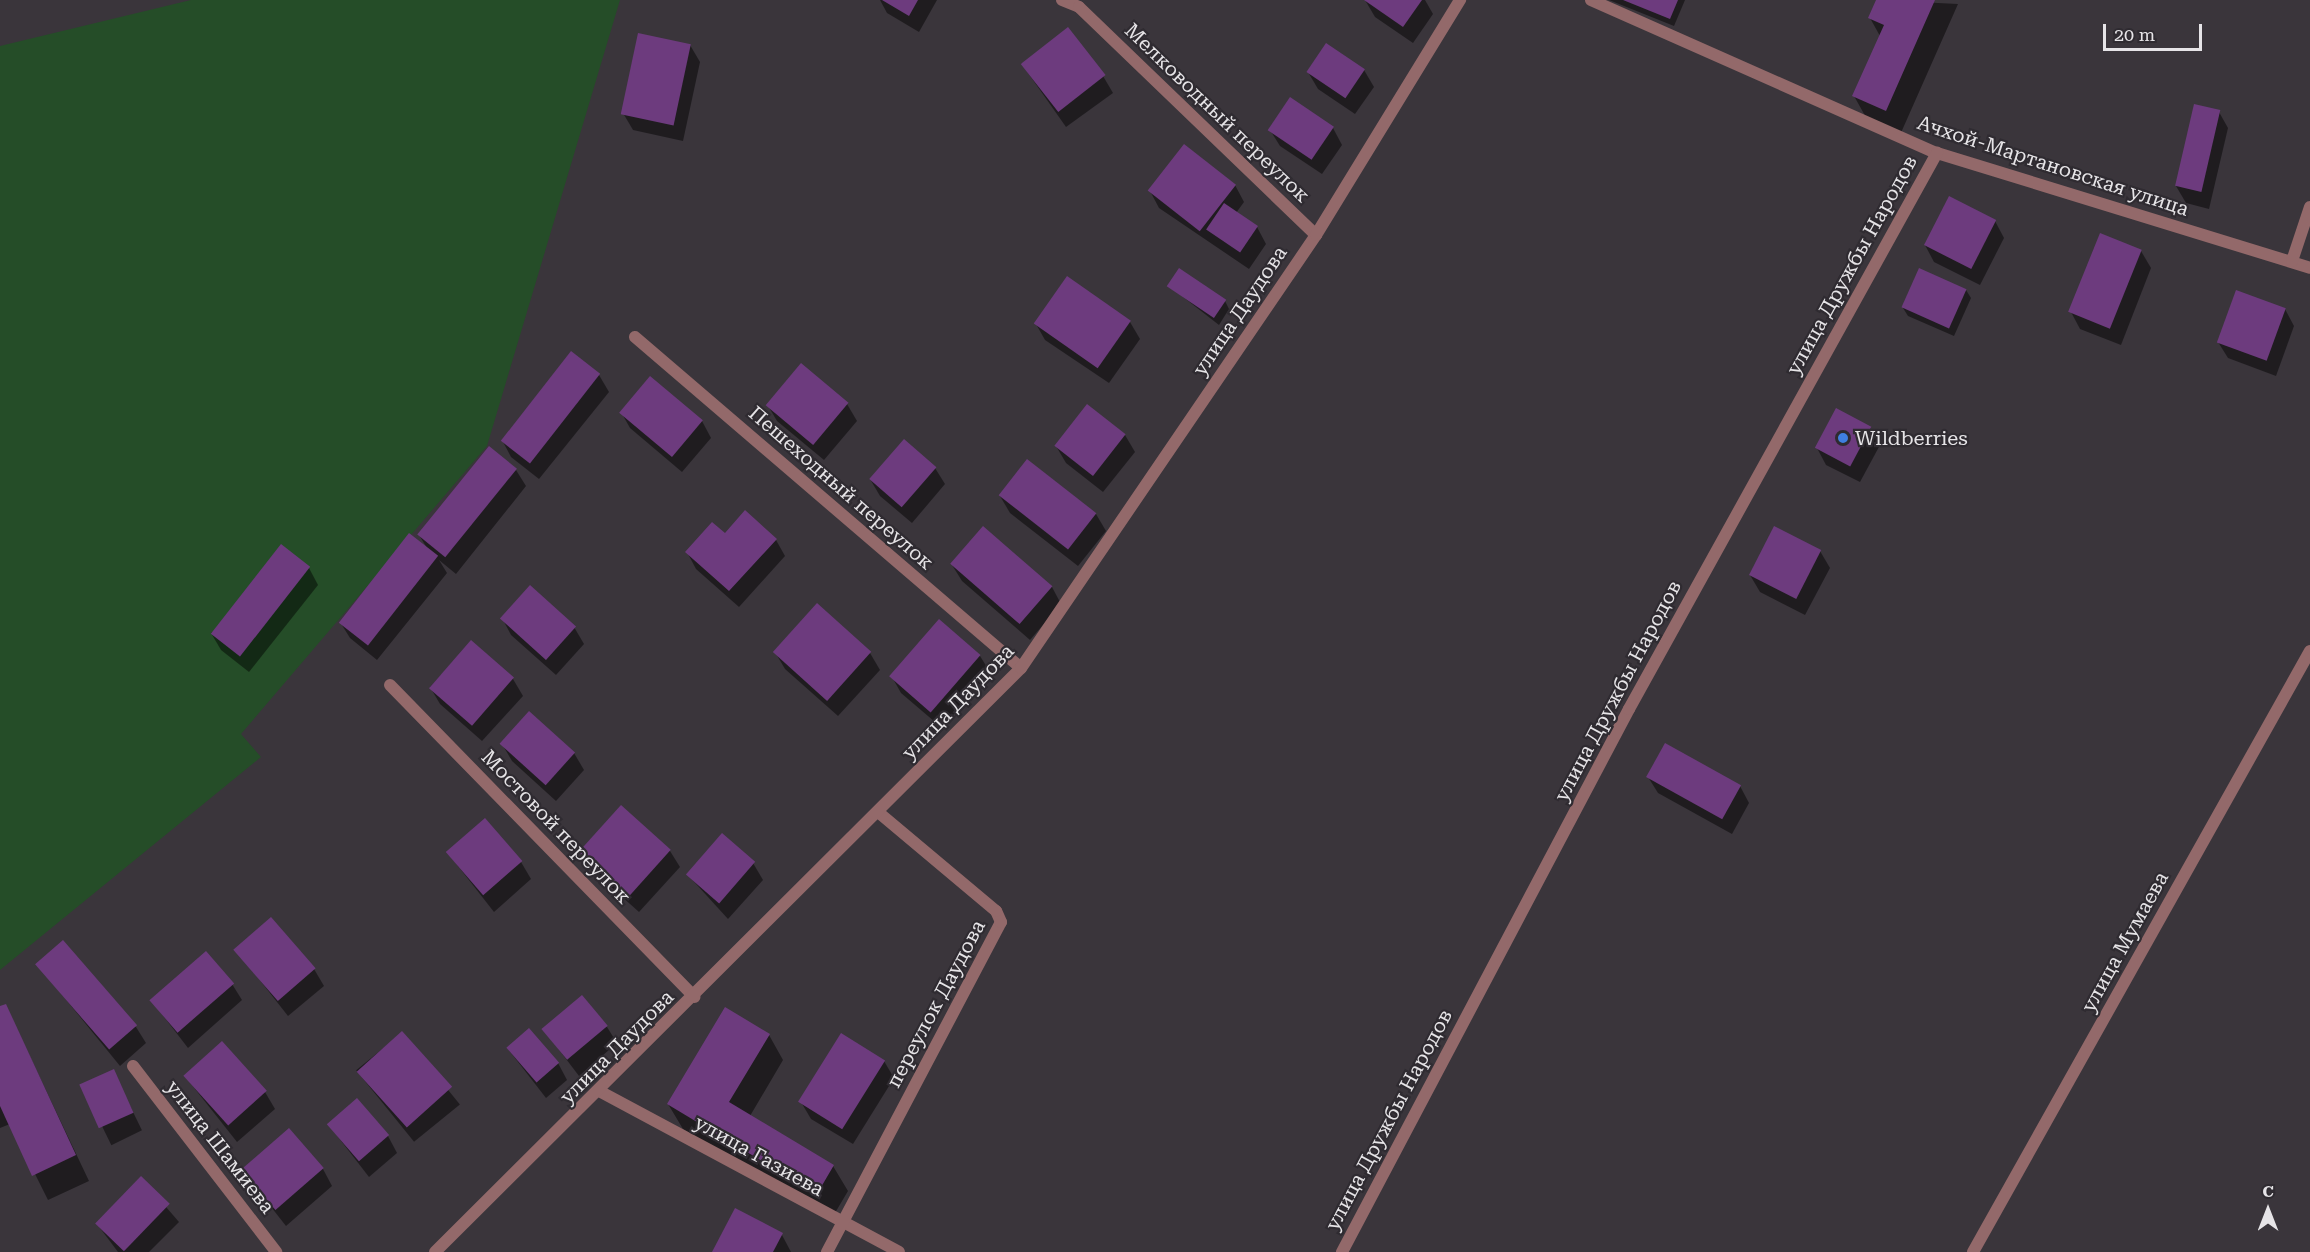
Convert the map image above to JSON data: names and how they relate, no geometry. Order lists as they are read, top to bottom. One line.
{"streets":{"street":["Мелководный переулок","Ачхой-Мартановская улица","улица Дружбы Народов","улица Даудова","Пешеходный переулок","Мостовой переулок","улица Мумаева","переулок Даудова","улица Шамиева","улица Газиева"]},"crossings":[["Мелководный переулок","улица Даудова"],["Ачхой-Мартановская улица","улица Дружбы Народов"],["улица Даудова","Пешеходный переулок"],["улица Даудова","Мостовой переулок"],["улица Даудова","переулок Даудова"],["улица Даудова","улица Газиева"],["переулок Даудова","улица Газиева"]],"places":["Wildberries"],"scale_bar":"20 m","north":"top"}
